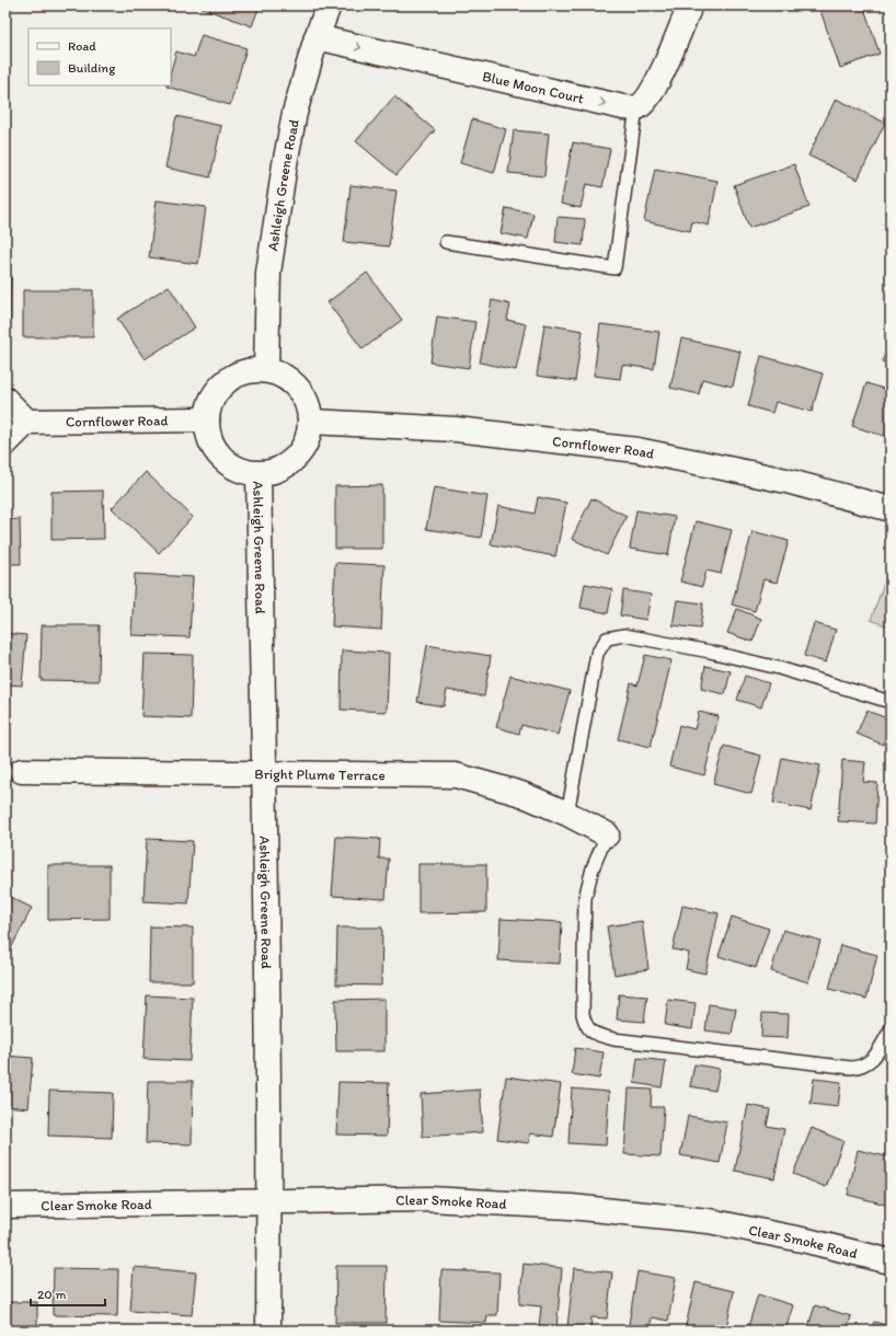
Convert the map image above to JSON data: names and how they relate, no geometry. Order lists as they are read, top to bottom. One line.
{"streets":{"street":["Blue Moon Court","Ashleigh Greene Road","Cornflower Road","Bright Plume Terrace","Clear Smoke Road"]},"crossings":[["Blue Moon Court","Ashleigh Greene Road"],["Ashleigh Greene Road","Cornflower Road"],["Ashleigh Greene Road","Bright Plume Terrace"],["Ashleigh Greene Road","Clear Smoke Road"]],"one_way":["Blue Moon Court"],"legend":["Road","Building"],"scale_bar":"20 m"}
